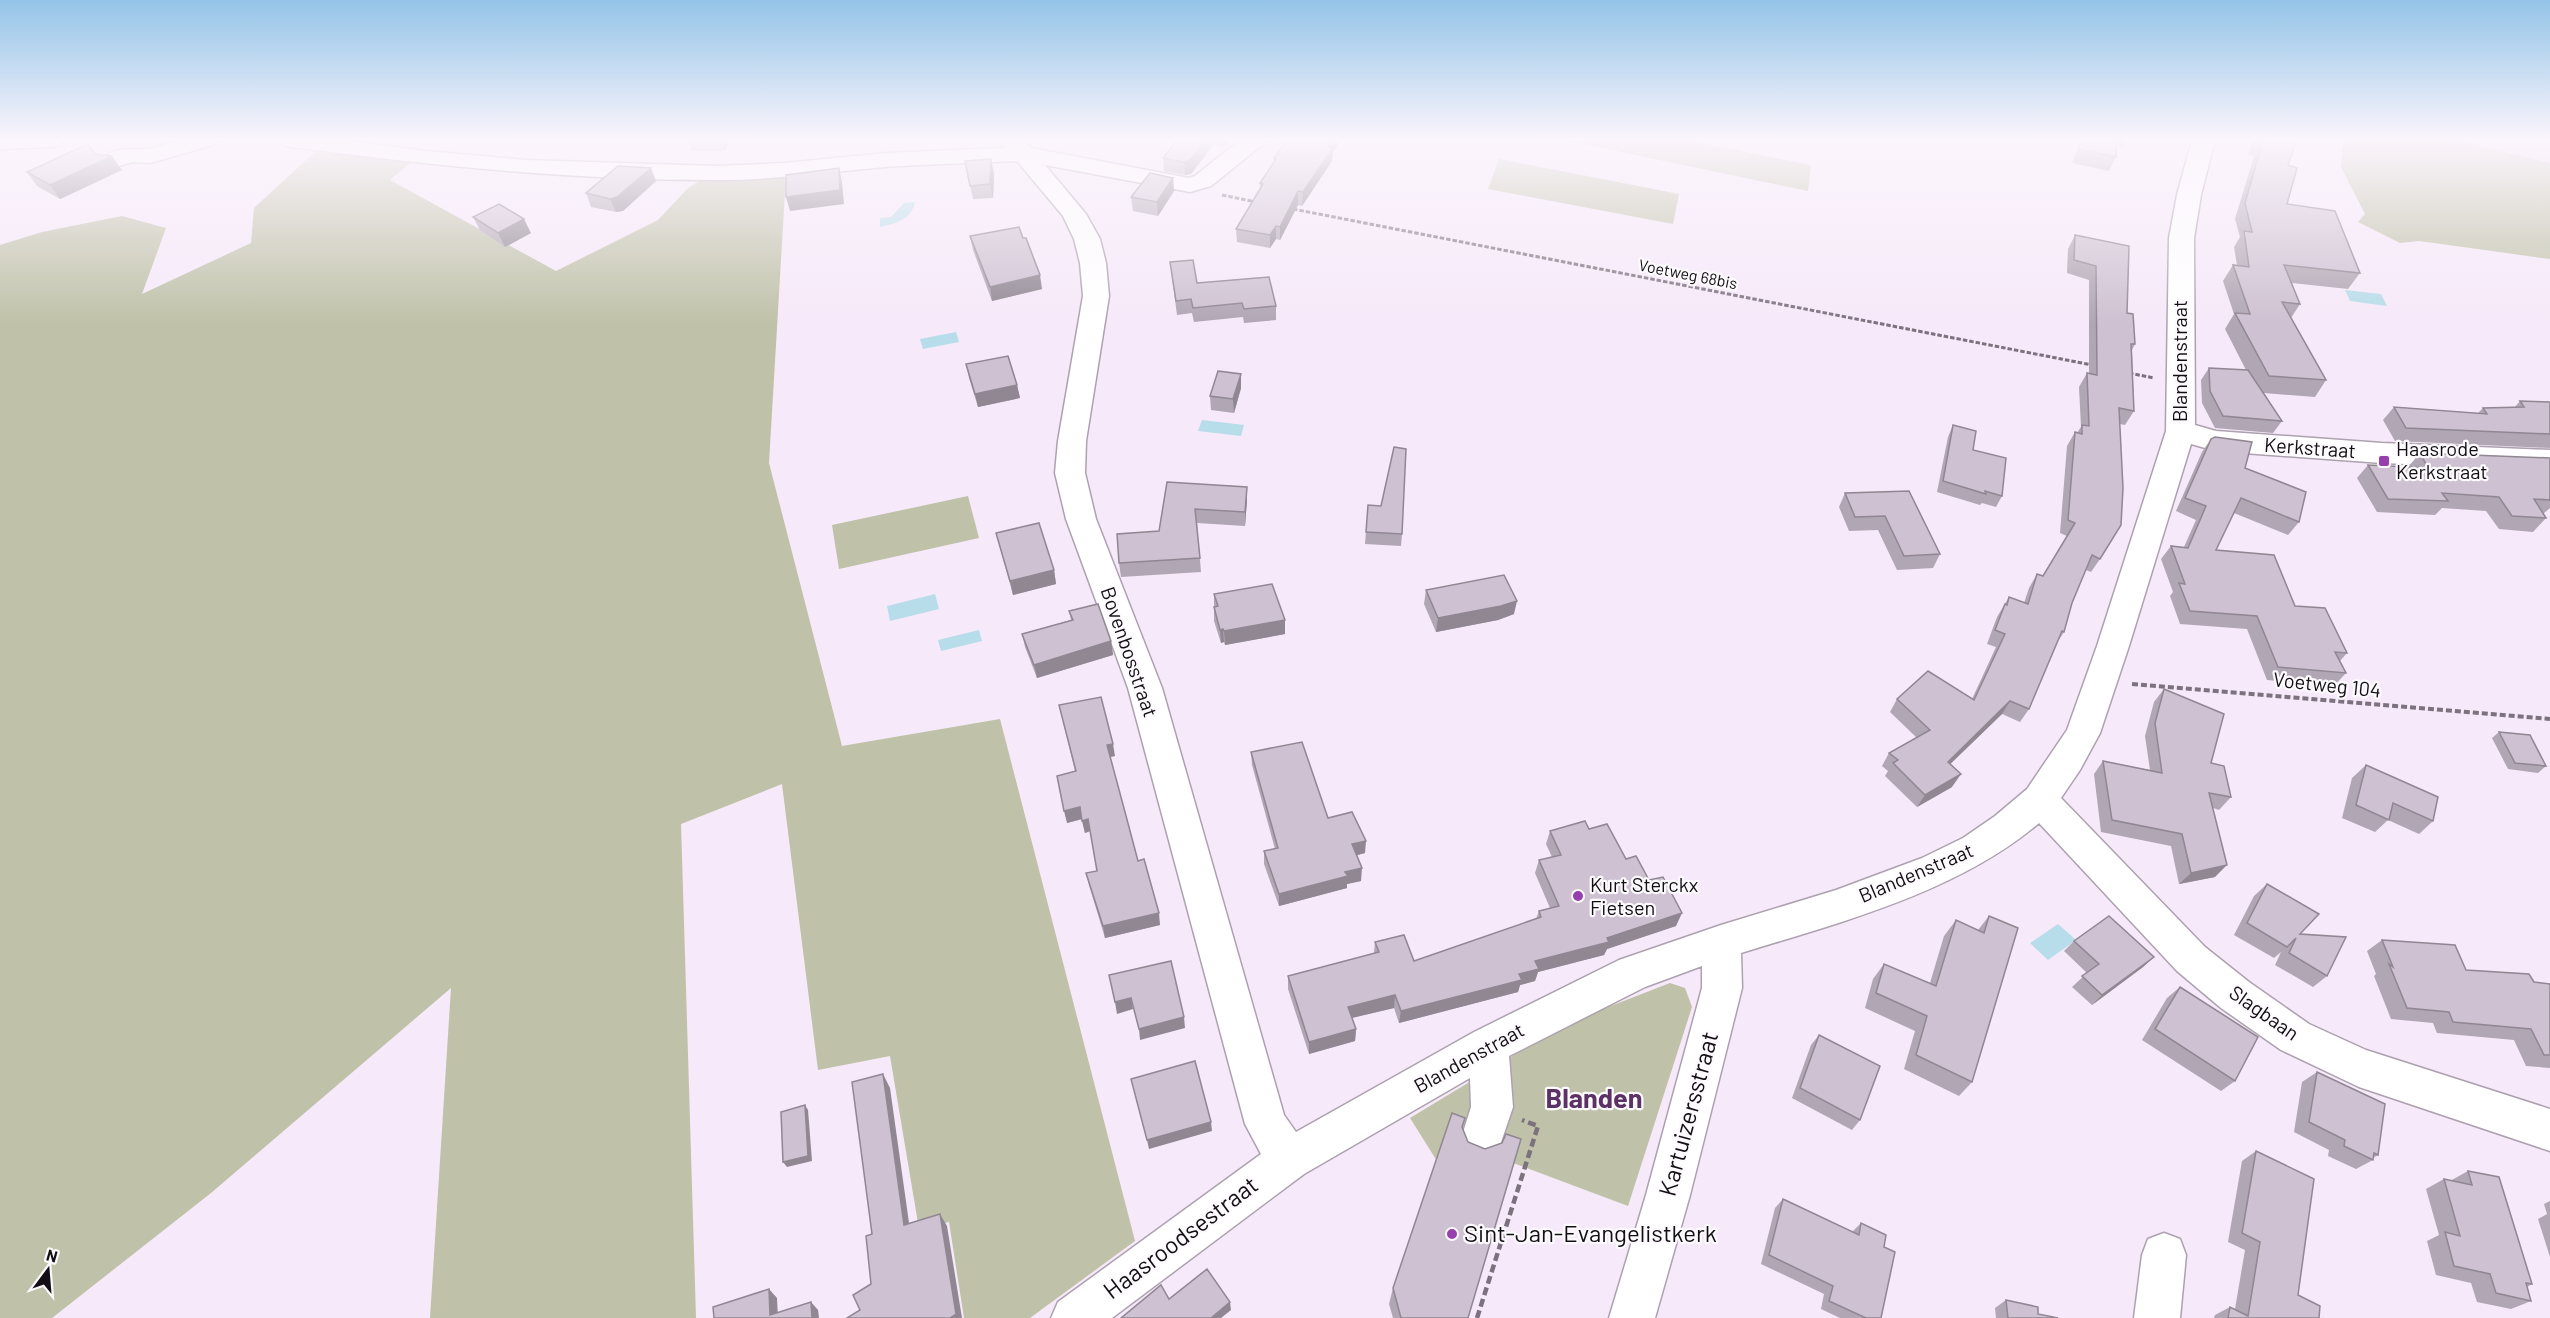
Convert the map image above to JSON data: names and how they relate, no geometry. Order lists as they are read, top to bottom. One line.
{"streets":{"street":["Blandenstraat","Kerkstraat","Bovenbosstraat","Slagbaan","Kartuizersstraat","Haasroodsestraat"],"path":["Voetweg 68bis","Voetweg 104"]},"crossings":[["Blandenstraat","Kerkstraat"],["Blandenstraat","Bovenbosstraat"],["Blandenstraat","Voetweg 104"],["Blandenstraat","Slagbaan"],["Blandenstraat","Kartuizersstraat"],["Blandenstraat","Haasroodsestraat"],["Bovenbosstraat","Haasroodsestraat"]],"districts":["Blanden"],"places":{"transit":["Haasrode Kerkstraat"],"other":["Kurt Sterckx Fietsen","Sint-Jan-Evangelistkerk"]},"north":"top"}
